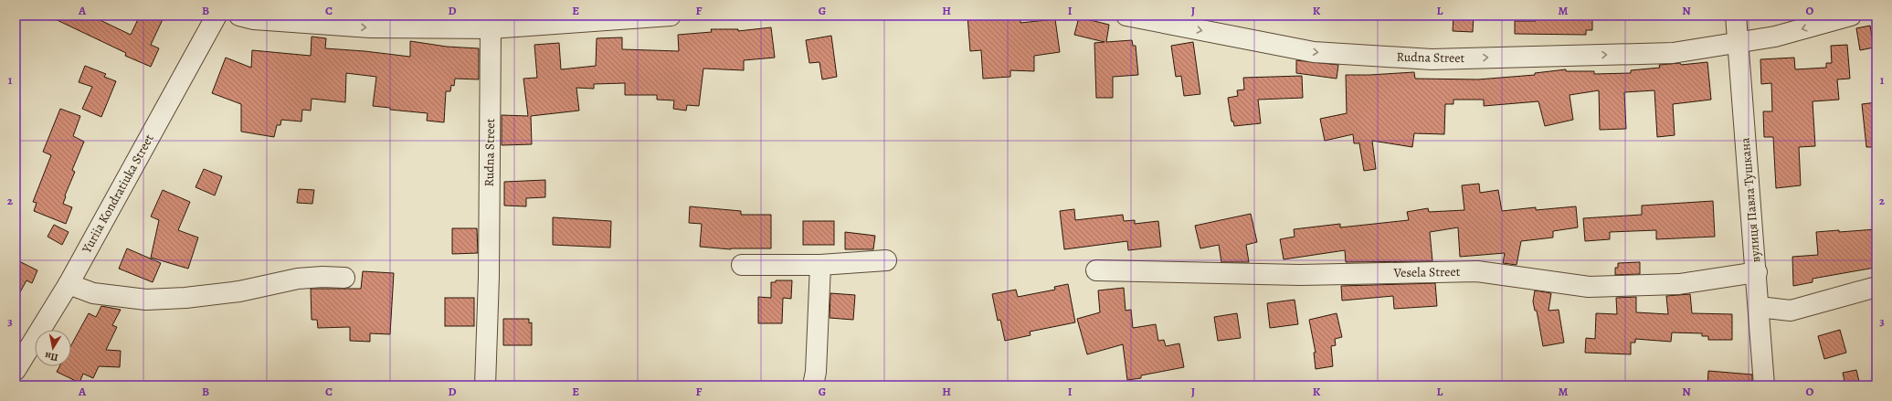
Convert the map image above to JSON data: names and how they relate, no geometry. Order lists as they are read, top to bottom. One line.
{"streets":{"street":["Rudna Street","Yuriia Kondratiuka Street","вулиця Павла Тушкана","Vesela Street"]},"crossings":[["Rudna Street","вулиця Павла Тушкана"],["вулиця Павла Тушкана","Vesela Street"]],"north":"bottom","grid":{"columns":["A","B","C","D","E","F","G","H","I","J","K","L","M","N","O"],"rows":["1","2","3"]}}
